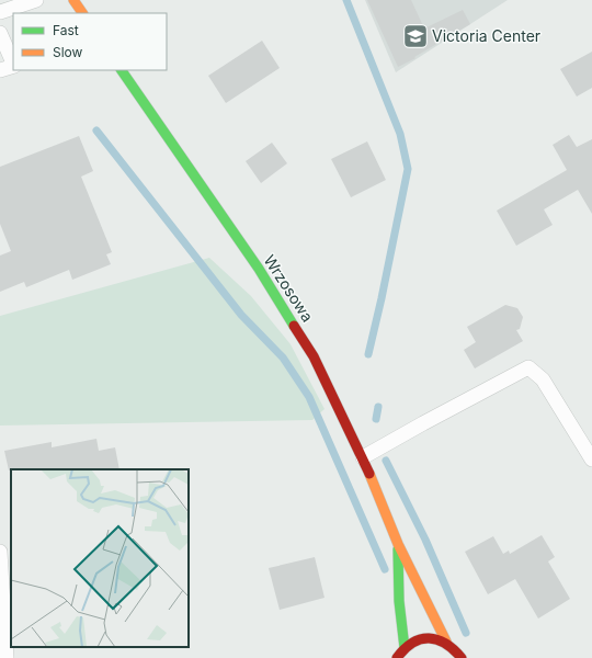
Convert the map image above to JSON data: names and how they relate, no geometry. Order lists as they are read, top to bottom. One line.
{"streets":{"street":["Wrzosowa"]},"places":{"school or university":["Victoria Center"]},"legend":["Fast","Slow"]}
